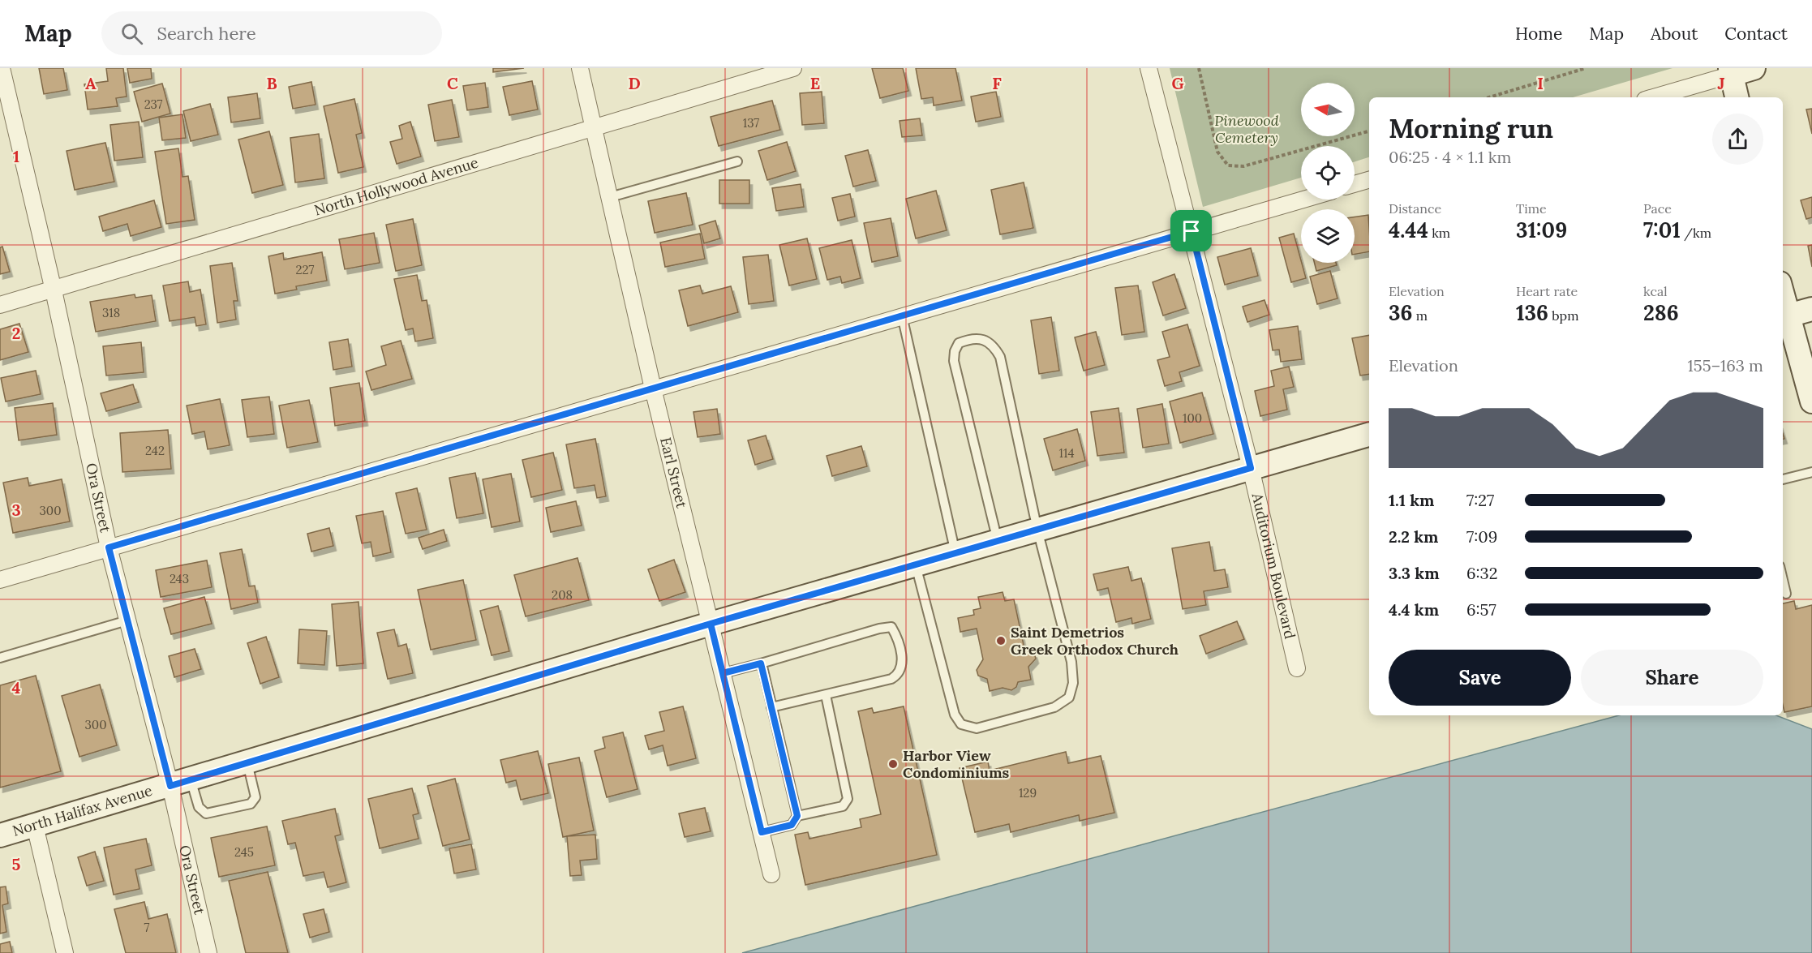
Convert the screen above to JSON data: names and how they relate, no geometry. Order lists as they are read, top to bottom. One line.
{"streets":{"street":["North Hollywood Avenue","Earl Street","Ora Street","Auditorium Boulevard","North Halifax Avenue"]},"crossings":[["North Hollywood Avenue","Earl Street"],["North Hollywood Avenue","Ora Street"],["Earl Street","North Halifax Avenue"],["Ora Street","North Halifax Avenue"],["Auditorium Boulevard","North Halifax Avenue"]],"parks":["Pinewood Cemetery"],"places":["Saint Demetrios Greek Orthodox Church","Harbor View Condominiums"],"house_numbers":["237","137","227","318","100","242","114","300","243","208","300","129","245","7"],"north":"left","page":{"header":"Map","search":"Search here","nav":["Home","Map","About","Contact"],"heading":["Morning run","06:25 · 4 × 1.1 km"],"stats":[["Distance","4.44 km"],["Time","31:09"],["Pace","7:01 /km"],["Elevation","36 m"],["Heart rate","136 bpm"],["kcal","286"]],"chart":["Elevation","155–163 m"],"list":[{"name":"1.1 km","note":"7:27"},{"name":"2.2 km","note":"7:09"},{"name":"3.3 km","note":"6:32"},{"name":"4.4 km","note":"6:57"}],"buttons":["Save","Share"]},"grid":{"columns":["A","B","C","D","E","F","G","I","J"],"rows":["1","2","3","4","5"]}}
